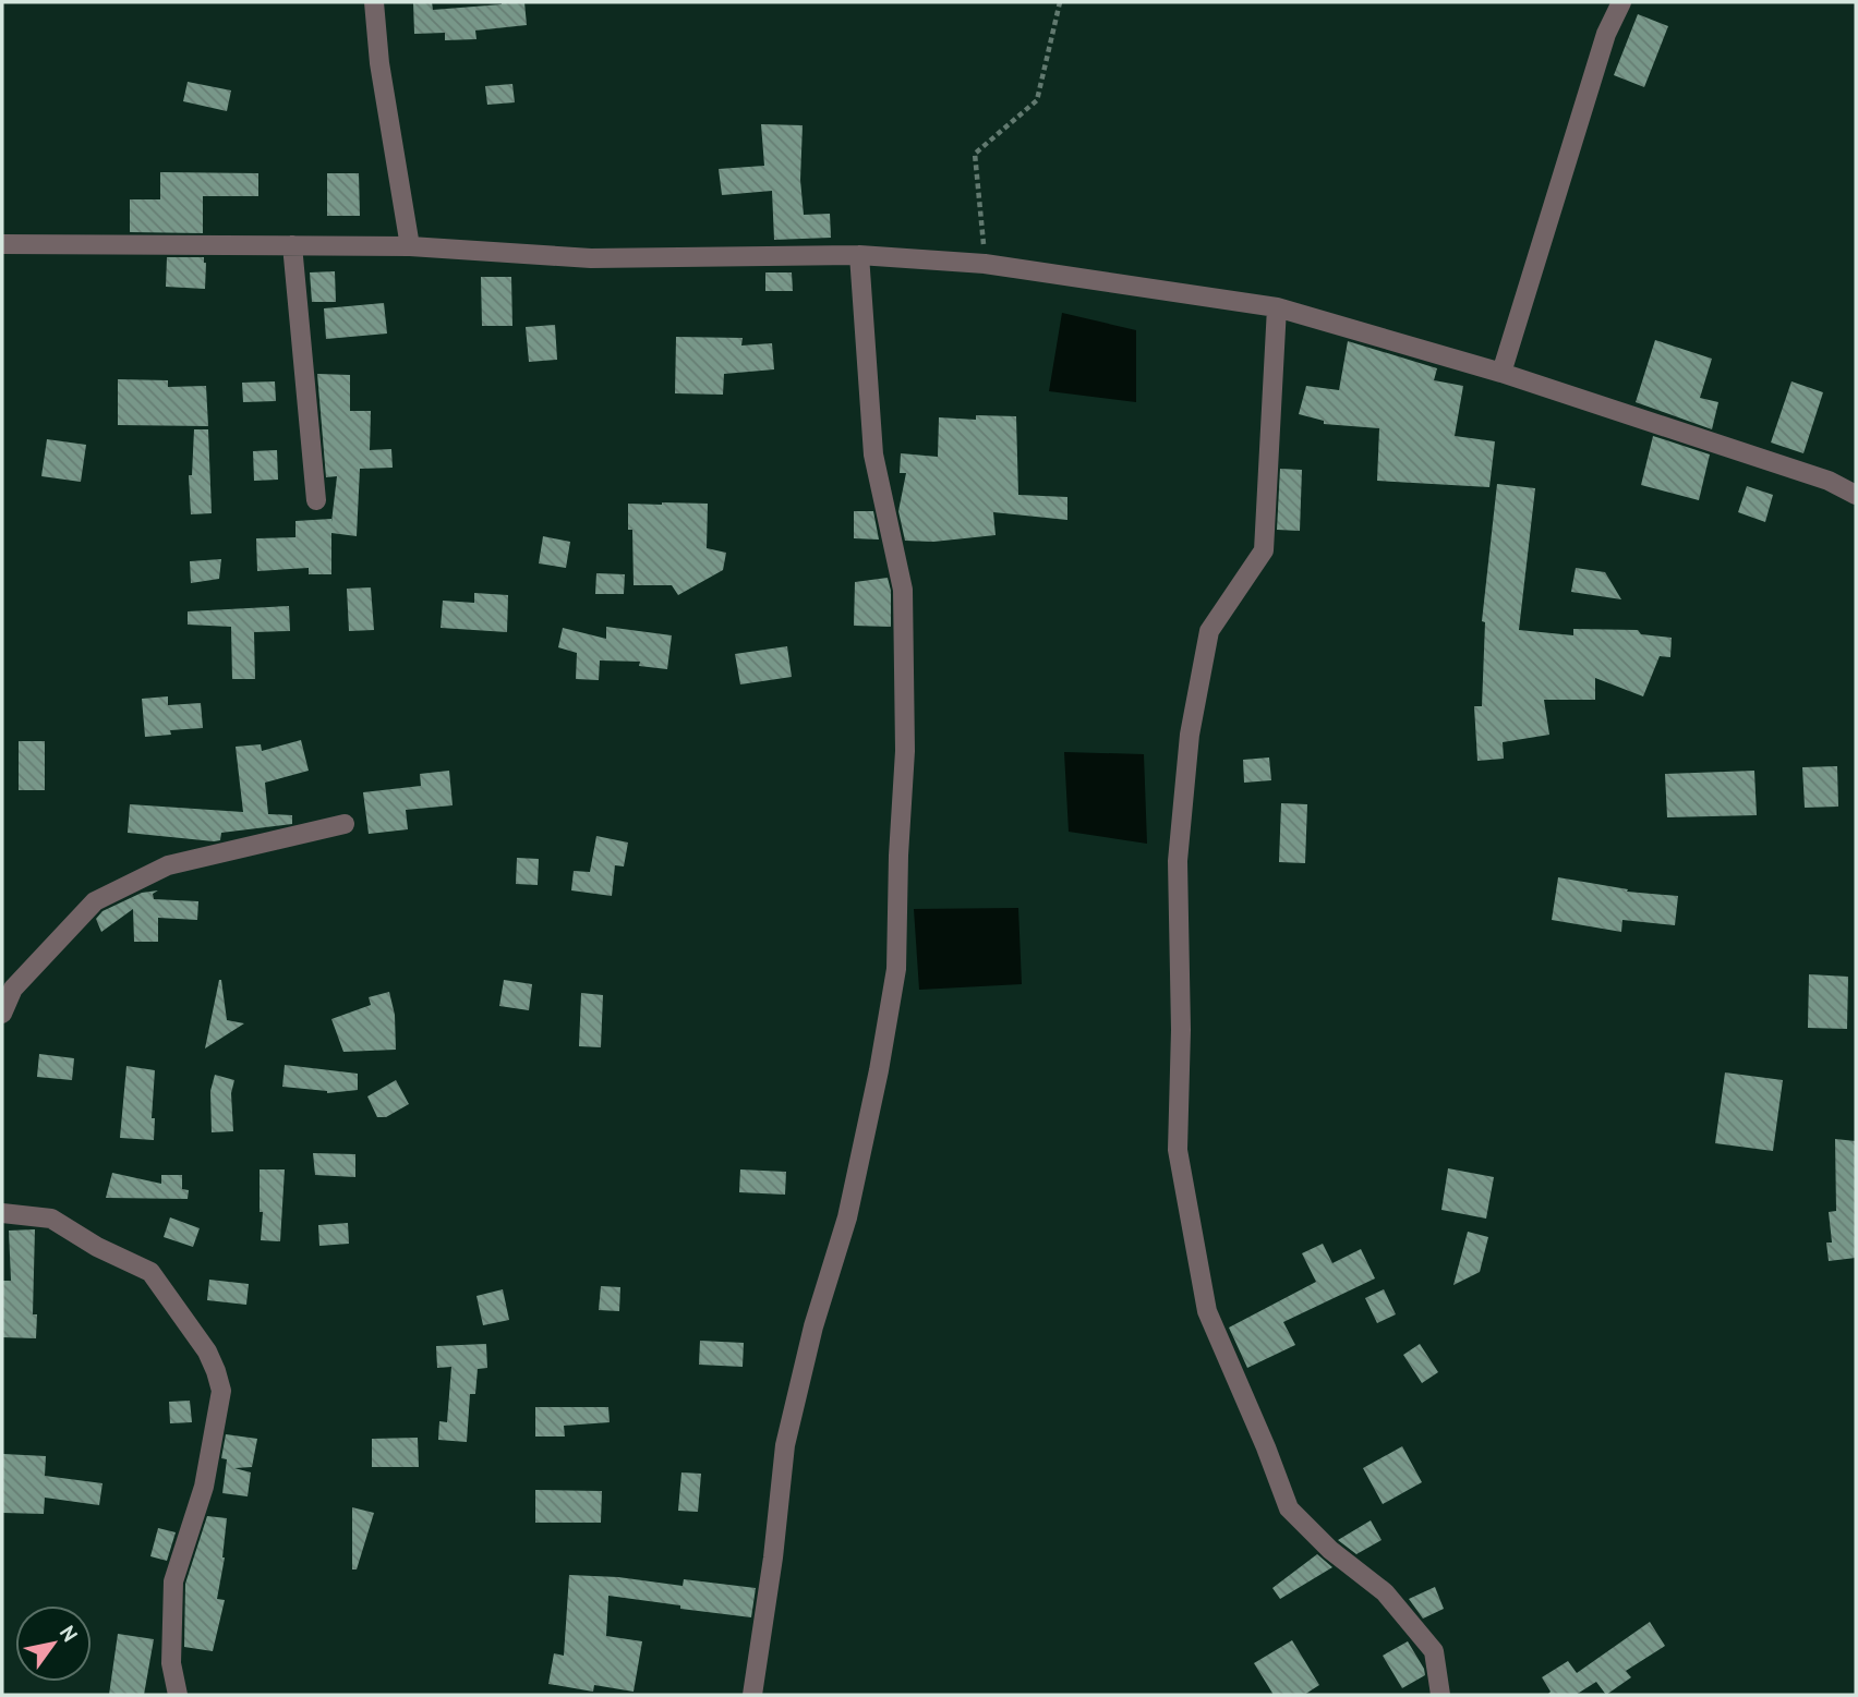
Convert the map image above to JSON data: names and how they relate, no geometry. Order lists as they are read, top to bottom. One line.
{"north":"top right"}
